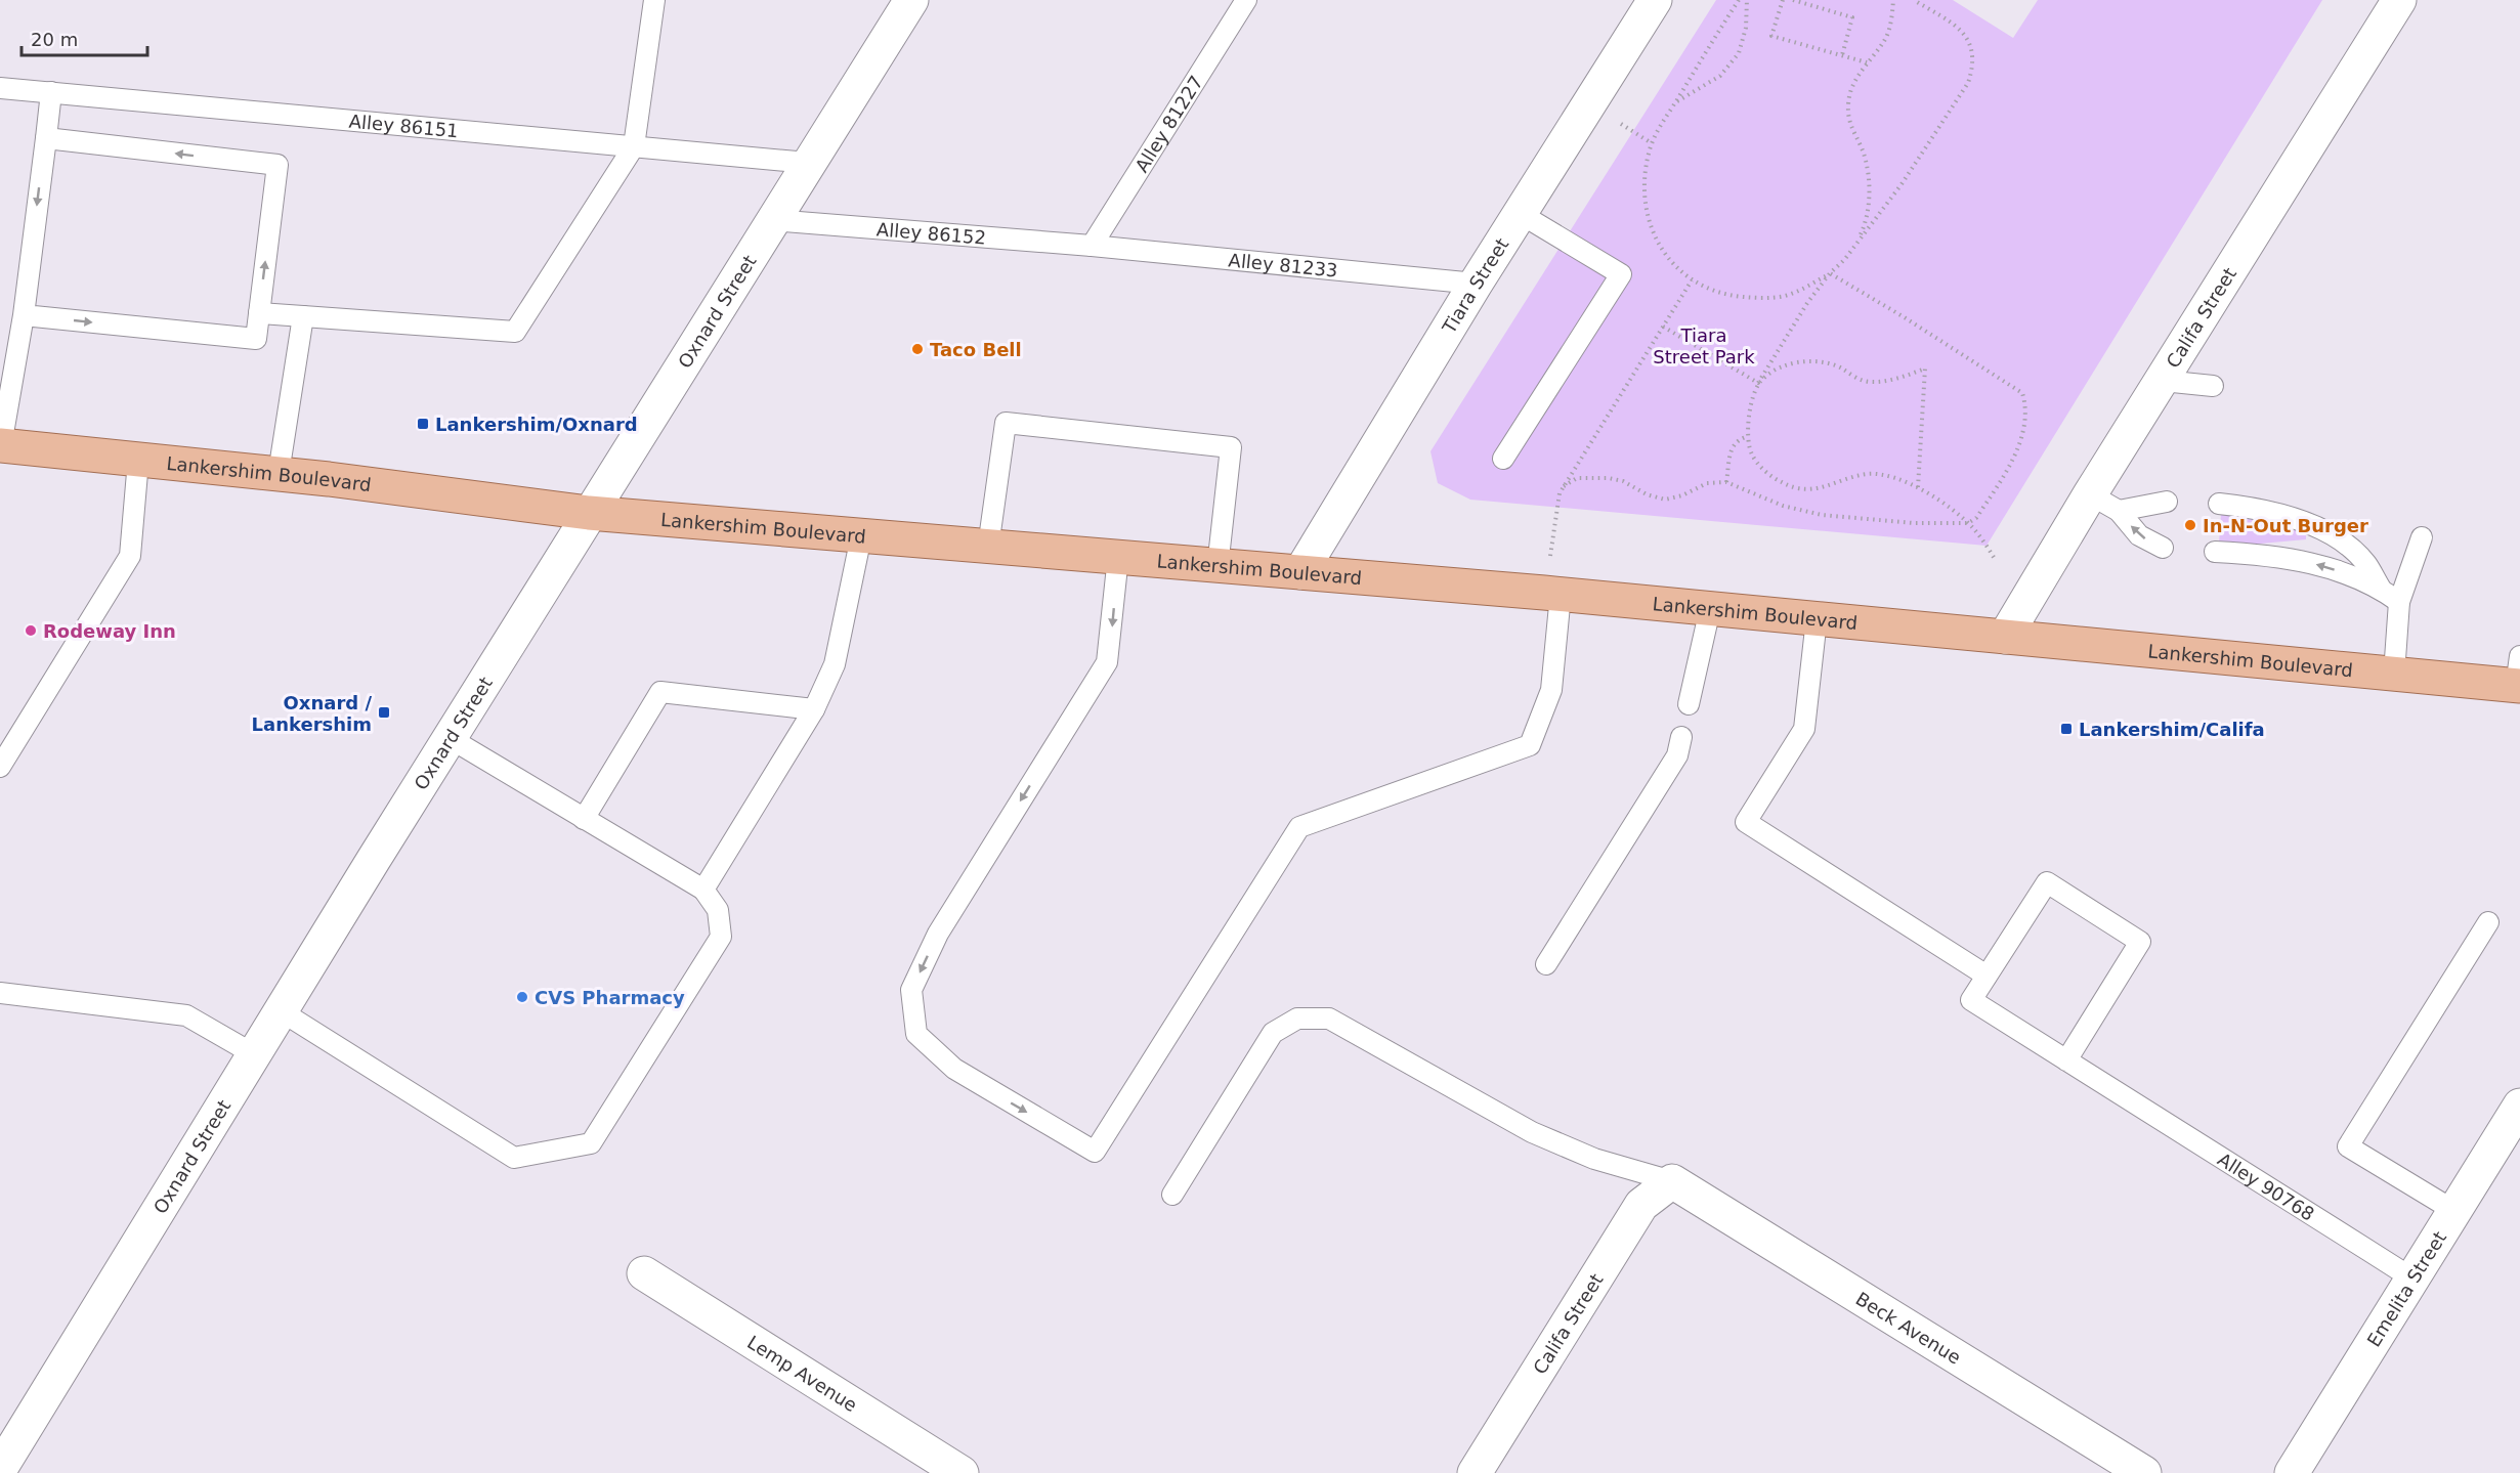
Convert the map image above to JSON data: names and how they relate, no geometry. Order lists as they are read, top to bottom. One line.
{"streets":{"main road":["Lankershim Boulevard"],"street":["Tiara Street","Oxnard Street","Califa Street","Emelita Street","Beck Avenue","Lemp Avenue"],"lane":["Alley 81227","Alley 86151","Alley 86152","Alley 81233","Alley 90768"]},"crossings":[["Alley 81227","Alley 86152"],["Alley 81227","Alley 81233"],["Alley 86151","Oxnard Street"],["Alley 86152","Alley 81233"],["Alley 86152","Oxnard Street"],["Alley 81233","Tiara Street"],["Tiara Street","Lankershim Boulevard"],["Oxnard Street","Lankershim Boulevard"],["Califa Street","Lankershim Boulevard"],["Califa Street","Beck Avenue"],["Alley 90768","Emelita Street"]],"parks":["Tiara Street Park"],"places":{"other":["Taco Bell","In-N-Out Burger","Rodeway Inn","CVS Pharmacy"],"transit":["Lankershim/Oxnard","Oxnard / Lankershim","Lankershim/Califa"]},"scale_bar":"20 m"}
